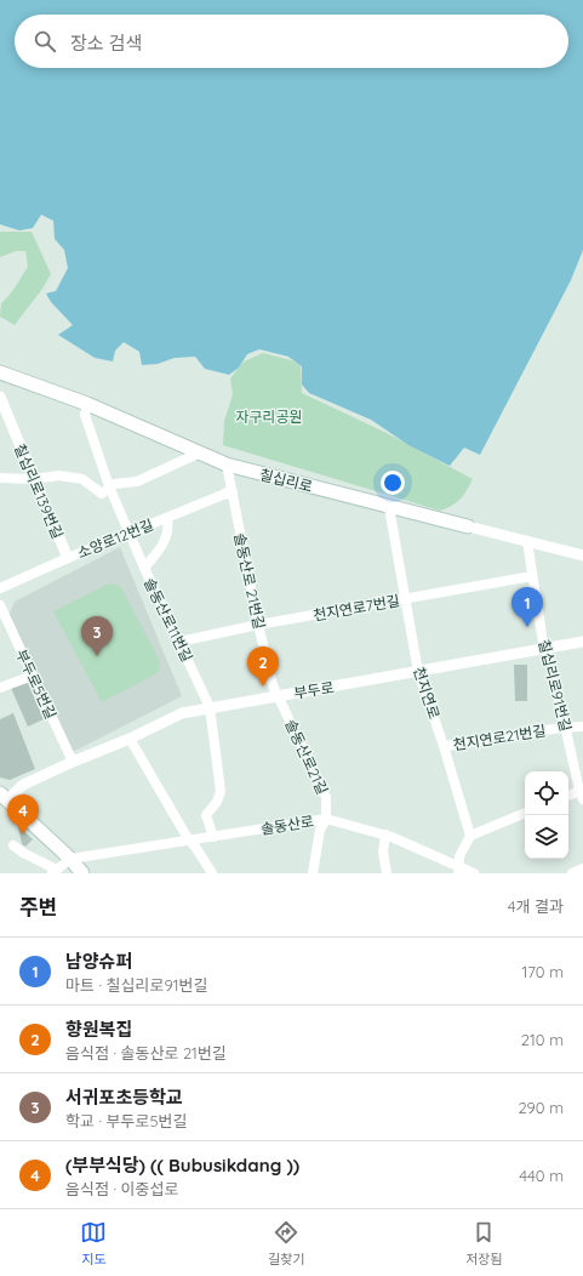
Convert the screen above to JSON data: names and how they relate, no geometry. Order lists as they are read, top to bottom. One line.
{"streets":{"main road":["칠십리로"],"street":["칠십리로139번길","소양로12번길","솔동산로 21번길","천지연로7번길","솔동산로11번길","부두로5번길","칠십리로91번길","부두로","천지연로","천지연로21번길","솔동산로21길","솔동산로"]},"crossings":[["칠십리로","솔동산로 21번길"],["칠십리로","솔동산로11번길"],["칠십리로","칠십리로91번길"],["칠십리로","천지연로"],["칠십리로139번길","소양로12번길"],["소양로12번길","솔동산로 21번길"],["소양로12번길","솔동산로11번길"],["솔동산로 21번길","천지연로7번길"],["솔동산로 21번길","부두로"],["솔동산로 21번길","솔동산로21길"],["천지연로7번길","솔동산로11번길"],["천지연로7번길","칠십리로91번길"],["천지연로7번길","천지연로"],["솔동산로11번길","부두로"],["솔동산로11번길","솔동산로"],["부두로5번길","부두로"],["칠십리로91번길","부두로"],["칠십리로91번길","천지연로21번길"],["부두로","천지연로"],["부두로","솔동산로21길"],["천지연로","천지연로21번길"],["솔동산로21길","솔동산로"]],"parks":["자구리공원"],"page":{"search":"장소 검색","pins":["1","3","2","4"],"heading":["주변","4개 결과"],"list":[{"mark":"1","name":"남양슈퍼","note":"마트 · 칠십리로91번길","value":"170 m"},{"mark":"2","name":"향원복집","note":"음식점 · 솔동산로 21번길","value":"210 m"},{"mark":"3","name":"서귀포초등학교","note":"학교 · 부두로5번길","value":"290 m"},{"mark":"4","name":"(부부식당) (( Bubusikdang ))","note":"음식점 · 이중섭로","value":"440 m"}],"nav":["지도","길찾기","저장됨"]}}
